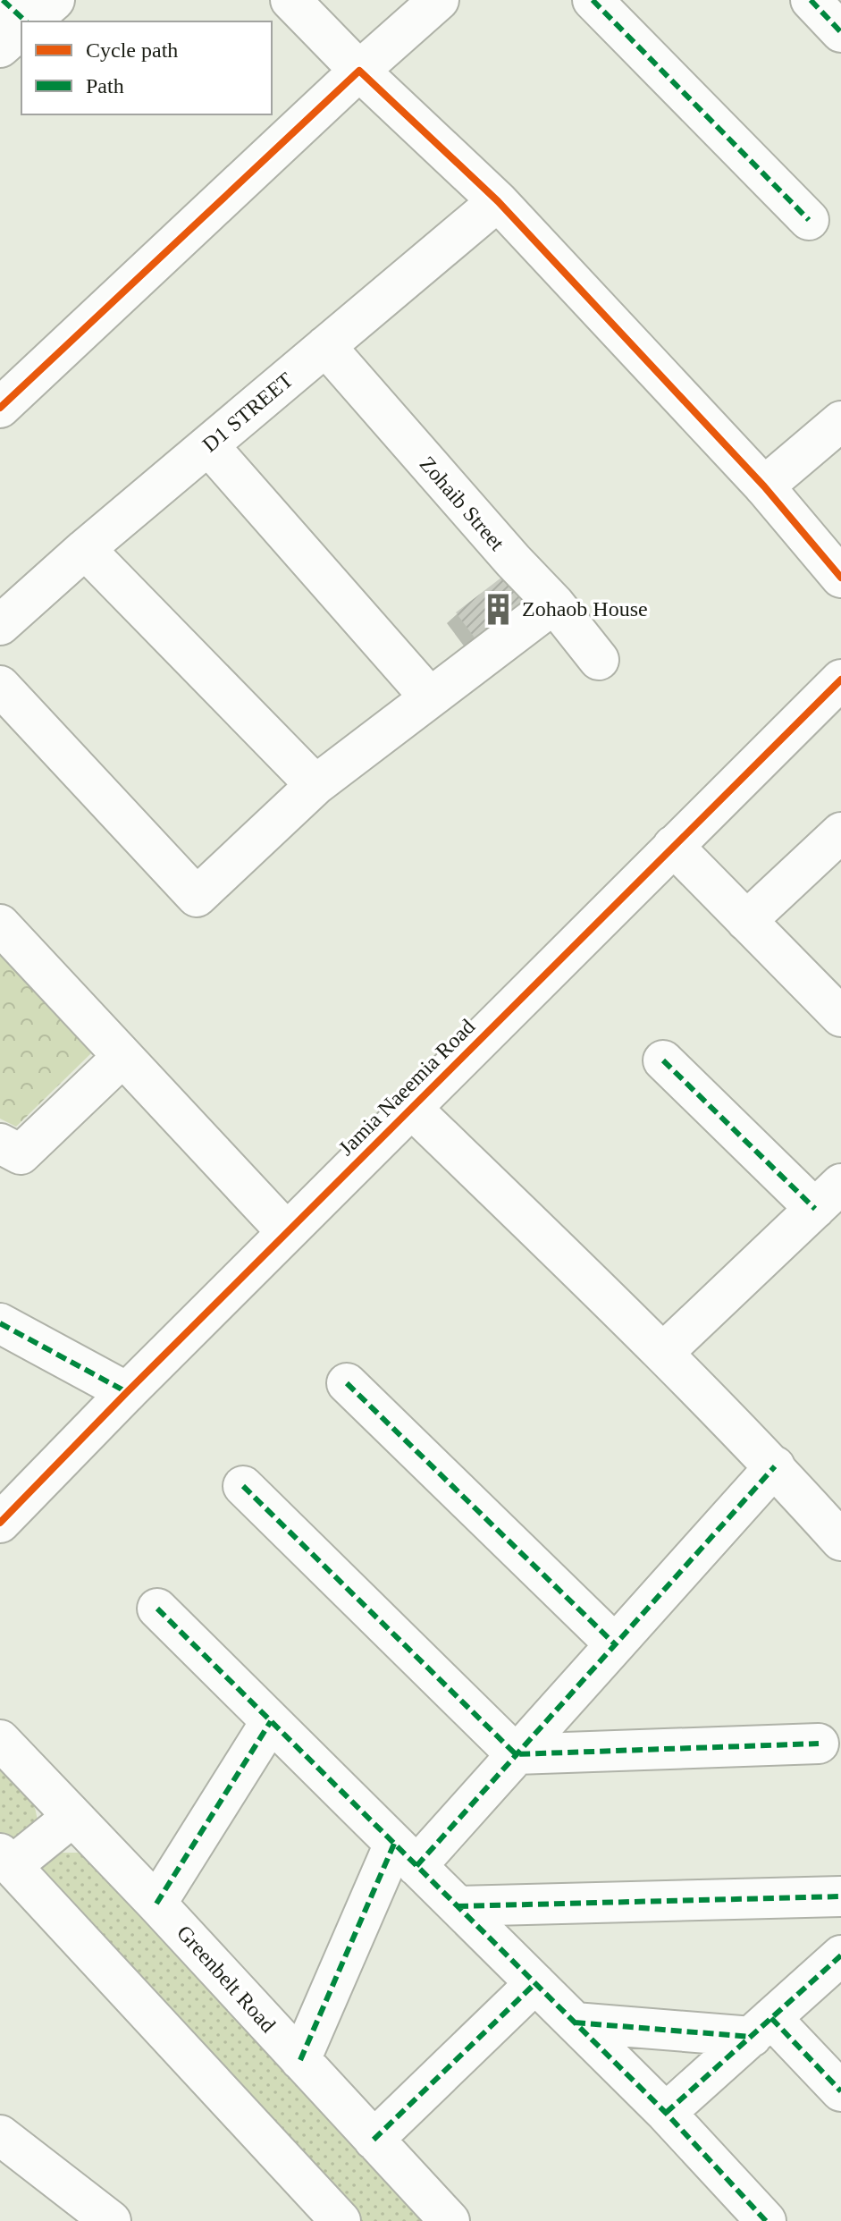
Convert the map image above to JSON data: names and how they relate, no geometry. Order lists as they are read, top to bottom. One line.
{"streets":{"street":["D1 STREET","Zohaib Street","Jamia Naeemia Road","Greenbelt Road"]},"crossings":[["D1 STREET","Zohaib Street"]],"places":{"building":["Zohaob House"]},"legend":["Cycle path","Path"]}
